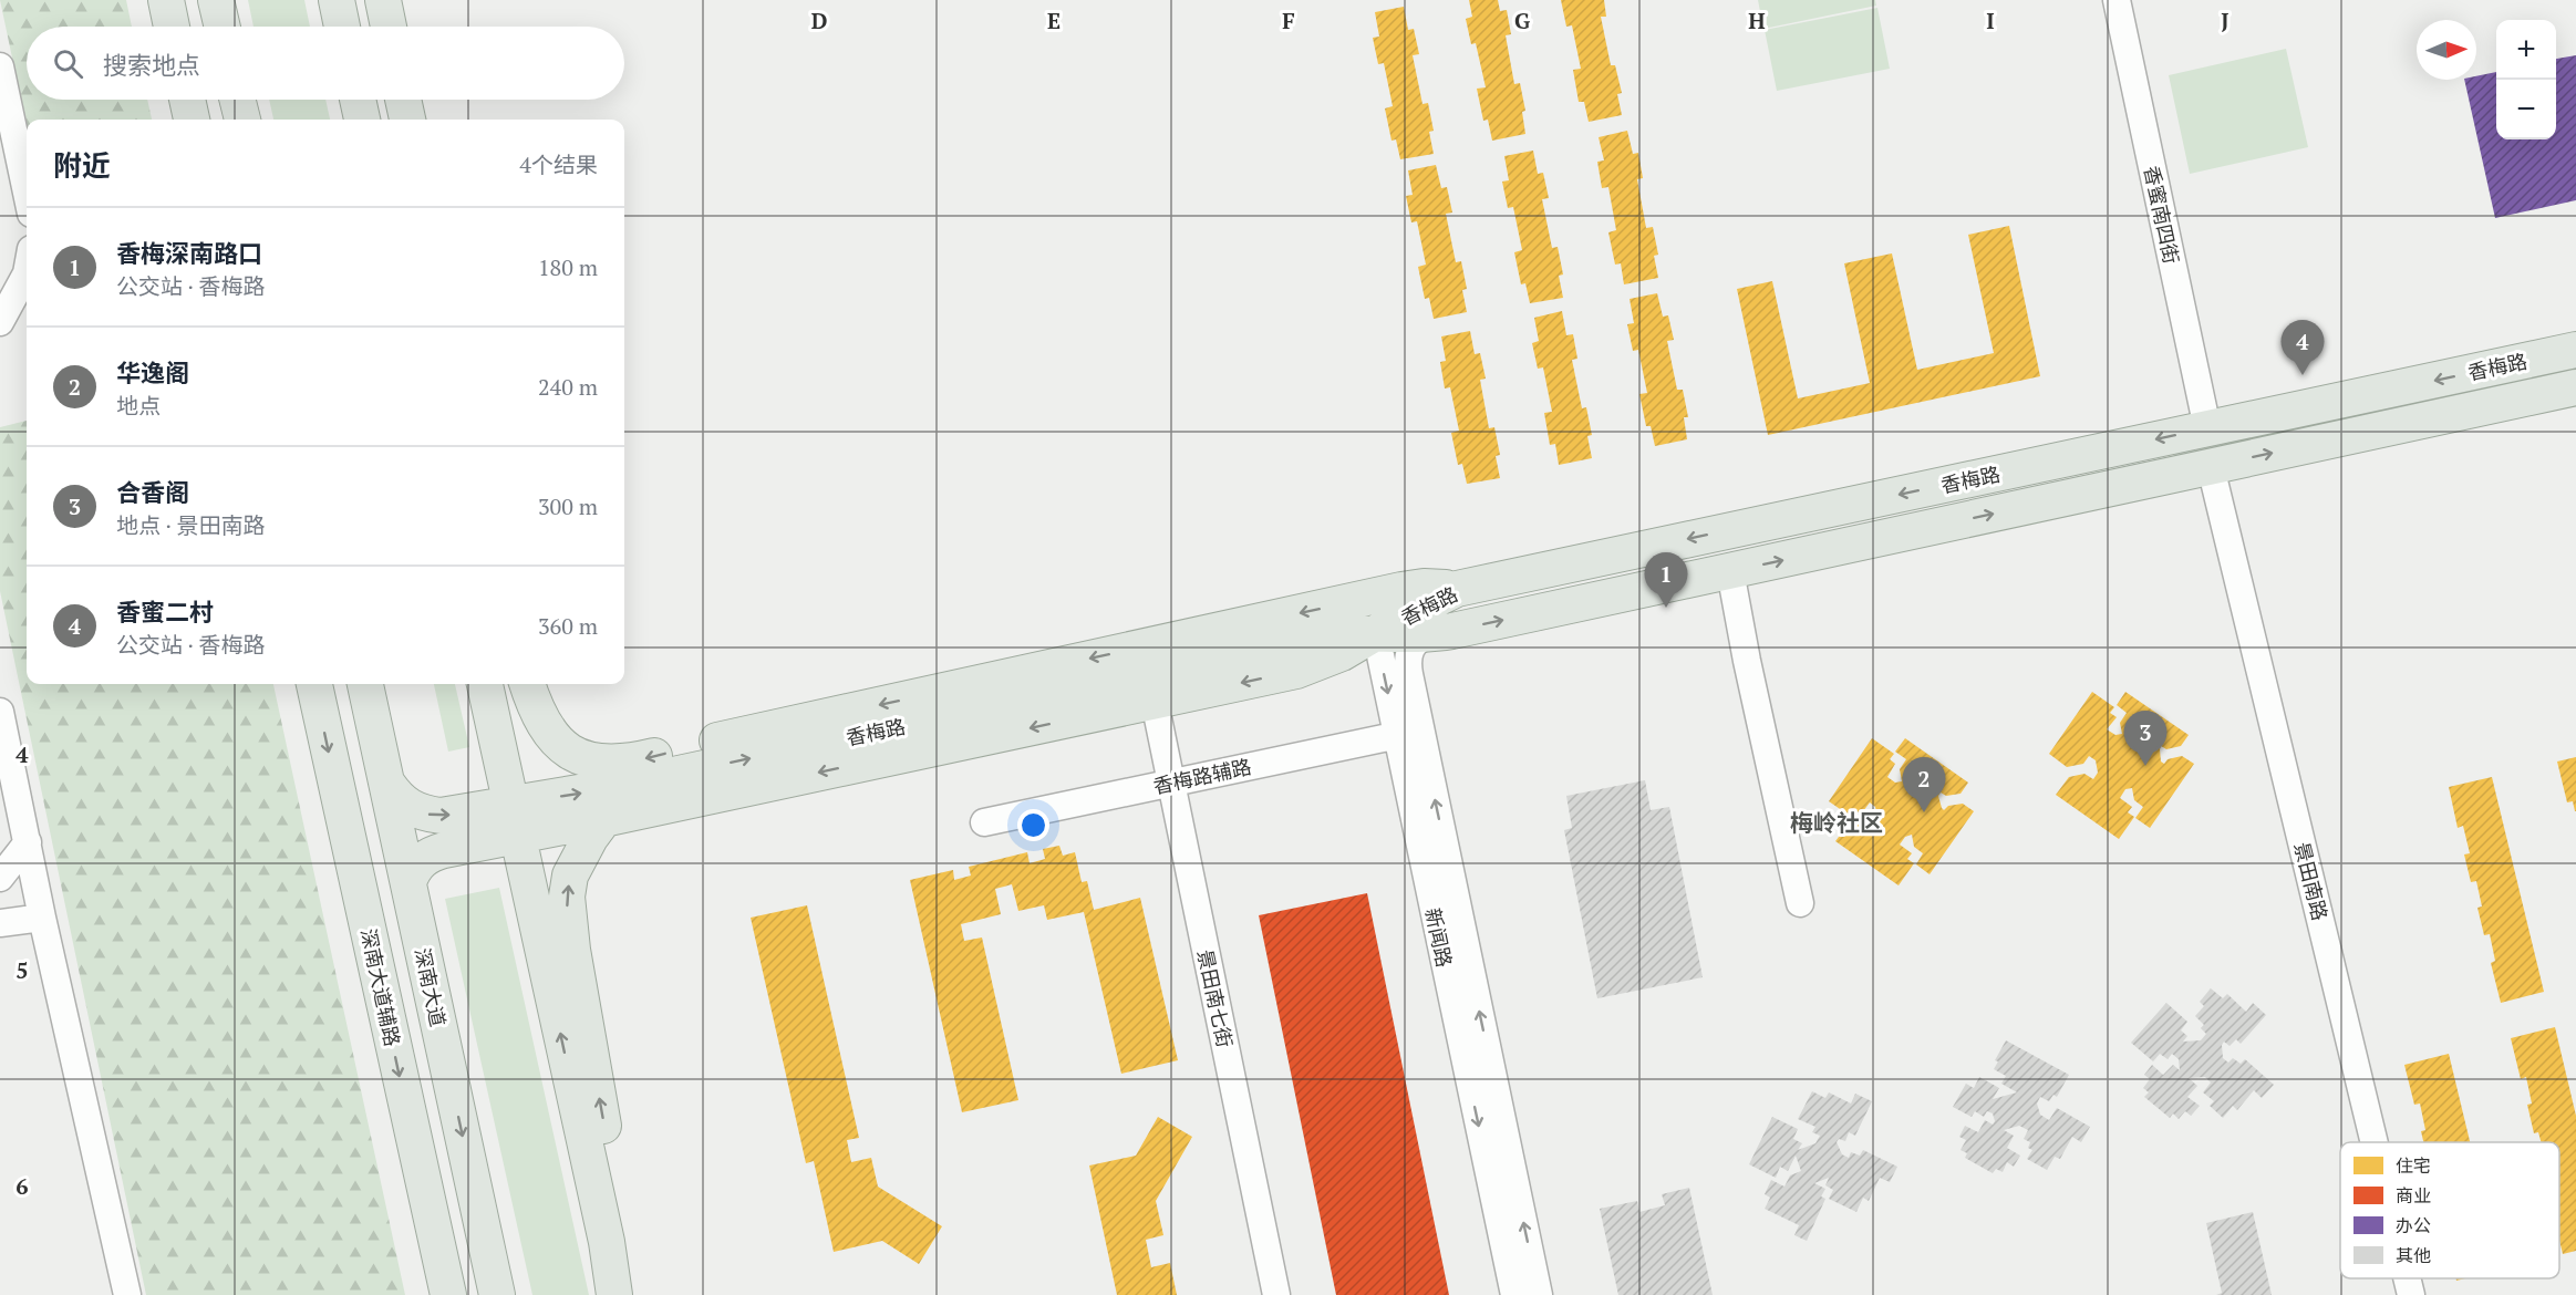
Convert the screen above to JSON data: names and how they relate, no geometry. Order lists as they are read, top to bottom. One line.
{"streets":{"main road":["香梅路","深南大道辅路","深南大道"],"street":["香蜜南四街","香梅路辅路","景田南路","新闻路","景田南七街"]},"crossings":[["香蜜南四街","香梅路"],["香梅路","景田南路"],["香梅路","新闻路"],["香梅路","深南大道"],["香梅路","景田南七街"],["香梅路辅路","新闻路"],["香梅路辅路","景田南七街"]],"districts":["梅岭社区"],"legend":["住宅","商业","办公","其他"],"north":"right","page":{"map_buttons":["+","−"],"search":"搜索地点","heading":["附近","4个结果"],"list":[{"mark":"1","name":"香梅深南路口","note":"公交站 · 香梅路","value":"180 m"},{"mark":"2","name":"华逸阁","note":"地点","value":"240 m"},{"mark":"3","name":"合香阁","note":"地点 · 景田南路","value":"300 m"},{"mark":"4","name":"香蜜二村","note":"公交站 · 香梅路","value":"360 m"}],"pins":["4","1","3","2"]},"grid":{"columns":["D","E","F","G","H","I","J"],"rows":["4","5","6"]}}
